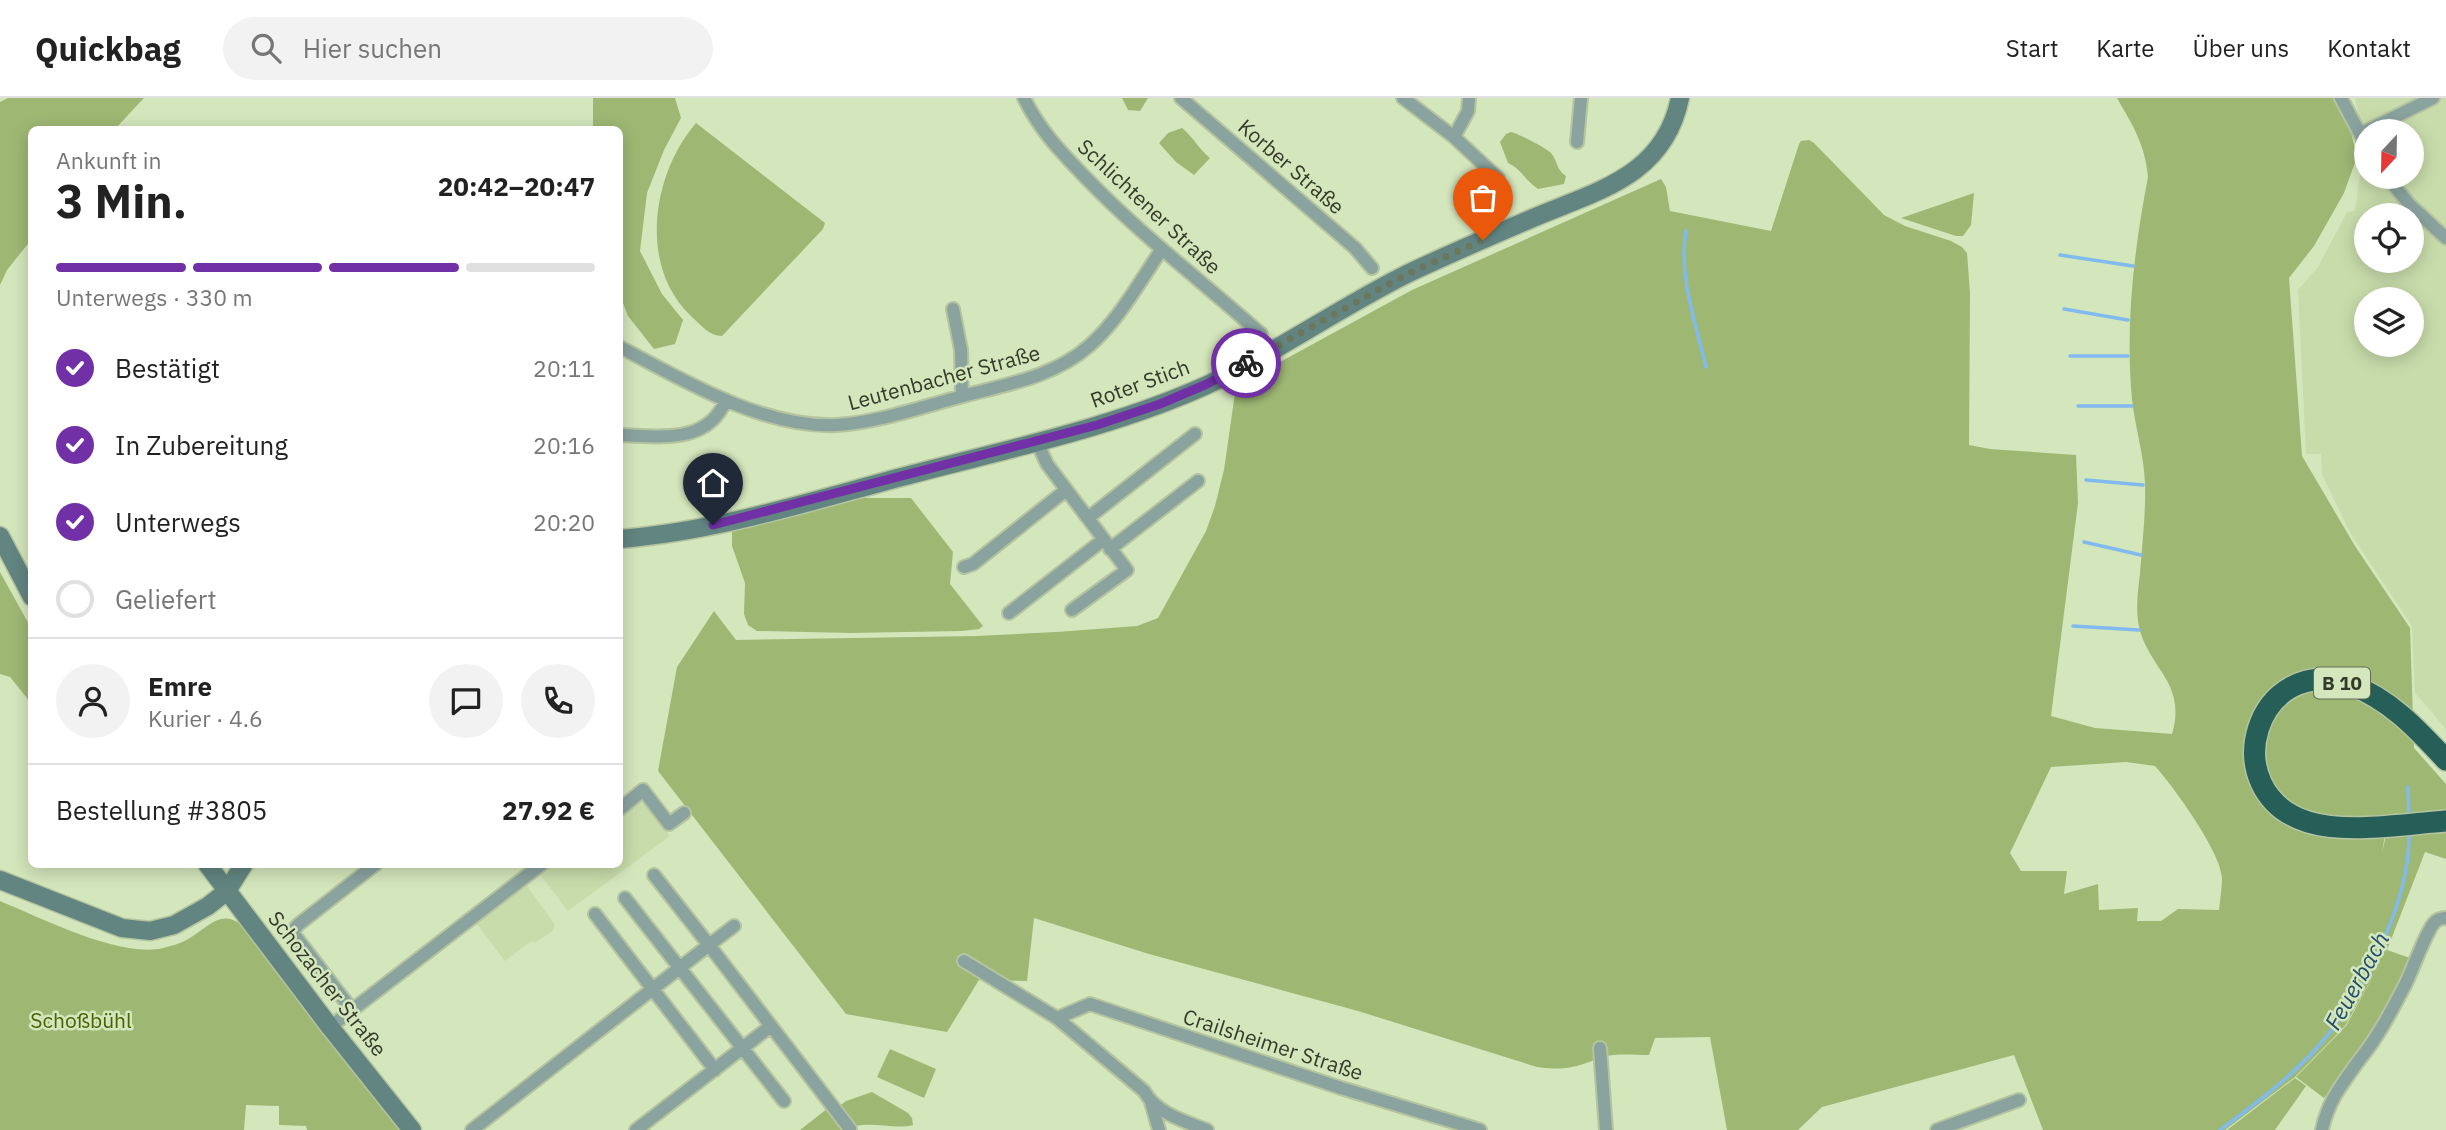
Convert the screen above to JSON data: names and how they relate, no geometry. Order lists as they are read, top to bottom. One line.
{"streets":{"highway":["B 10"],"street":["Korber Straße","Schlichtener Straße","Leutenbacher Straße","Roter Stich","Schozacher Straße","Crailsheimer Straße"]},"crossings":[["Schlichtener Straße","Leutenbacher Straße"]],"water":["Feuerbach"],"parks":["Schoßbühl"],"north":"bottom","page":{"header":"Quickbag","search":"Hier suchen","nav":["Start","Karte","Über uns","Kontakt"],"heading":["3 Min.","Ankunft in","20:42–20:47"],"panel":["Emre","Kurier · 4.6","Bestellung #3805","27.92 €"],"bar":"Unterwegs · 330 m","list":[["Bestätigt","20:11"],["In Zubereitung","20:16"],["Unterwegs","20:20"],"Geliefert"]}}
